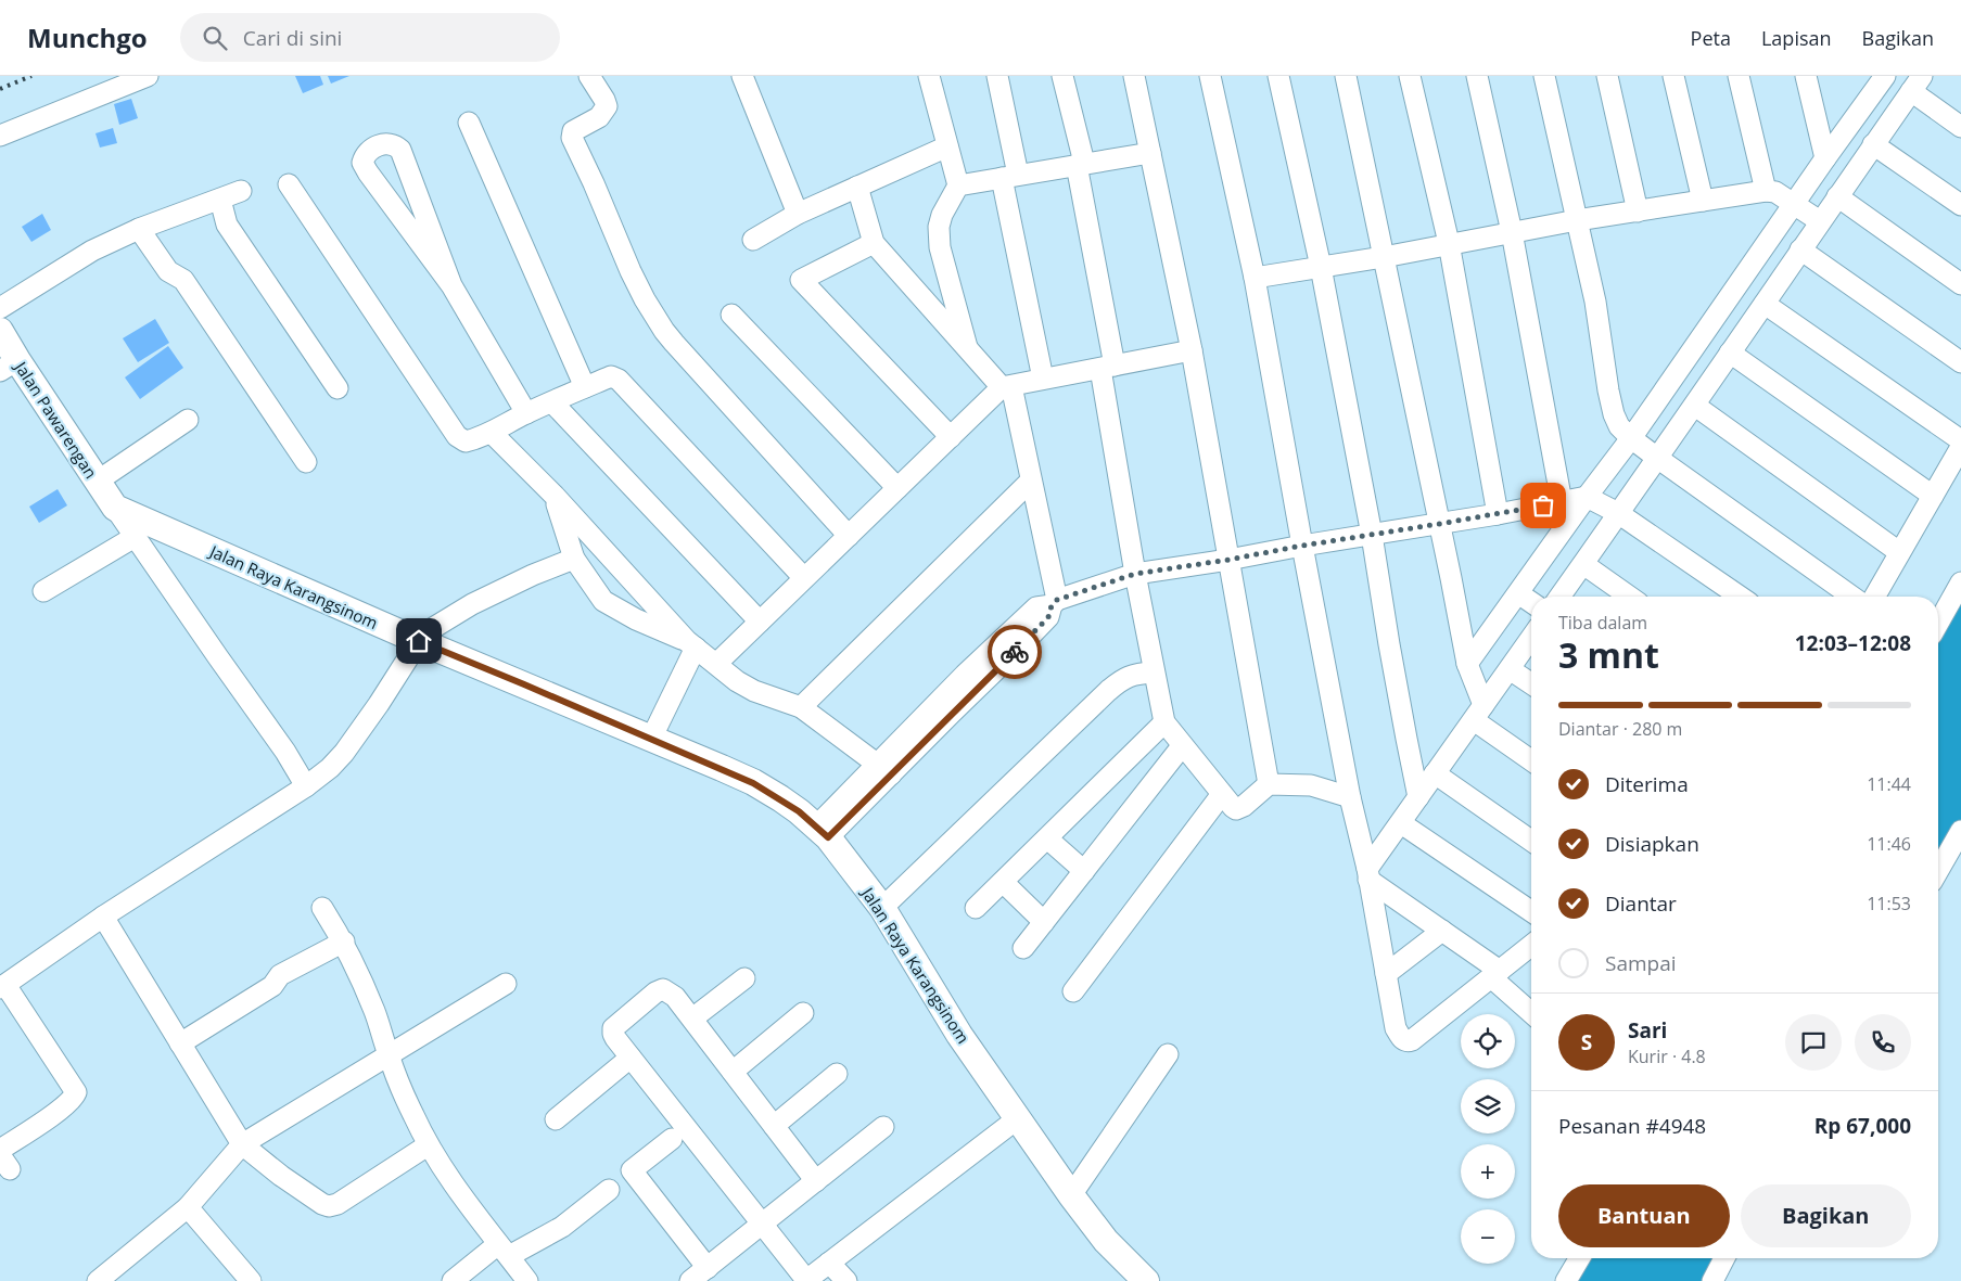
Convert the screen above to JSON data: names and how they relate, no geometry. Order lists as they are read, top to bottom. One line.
{"streets":{"street":["Jalan Pawarengan","Jalan Raya Karangsinom"]},"crossings":[["Jalan Pawarengan","Jalan Raya Karangsinom"]],"page":{"header":"Munchgo","search":"Cari di sini","nav":["Peta","Lapisan","Bagikan"],"heading":["3 mnt","Tiba dalam","12:03–12:08"],"panel":["Sari","Kurir · 4.8","Pesanan #4948","Rp 67,000"],"bar":"Diantar · 280 m","list":[["Diterima","11:44"],["Disiapkan","11:46"],["Diantar","11:53"],"Sampai"],"map_buttons":["+","−"],"round":"S","buttons":["Bantuan","Bagikan"]}}
